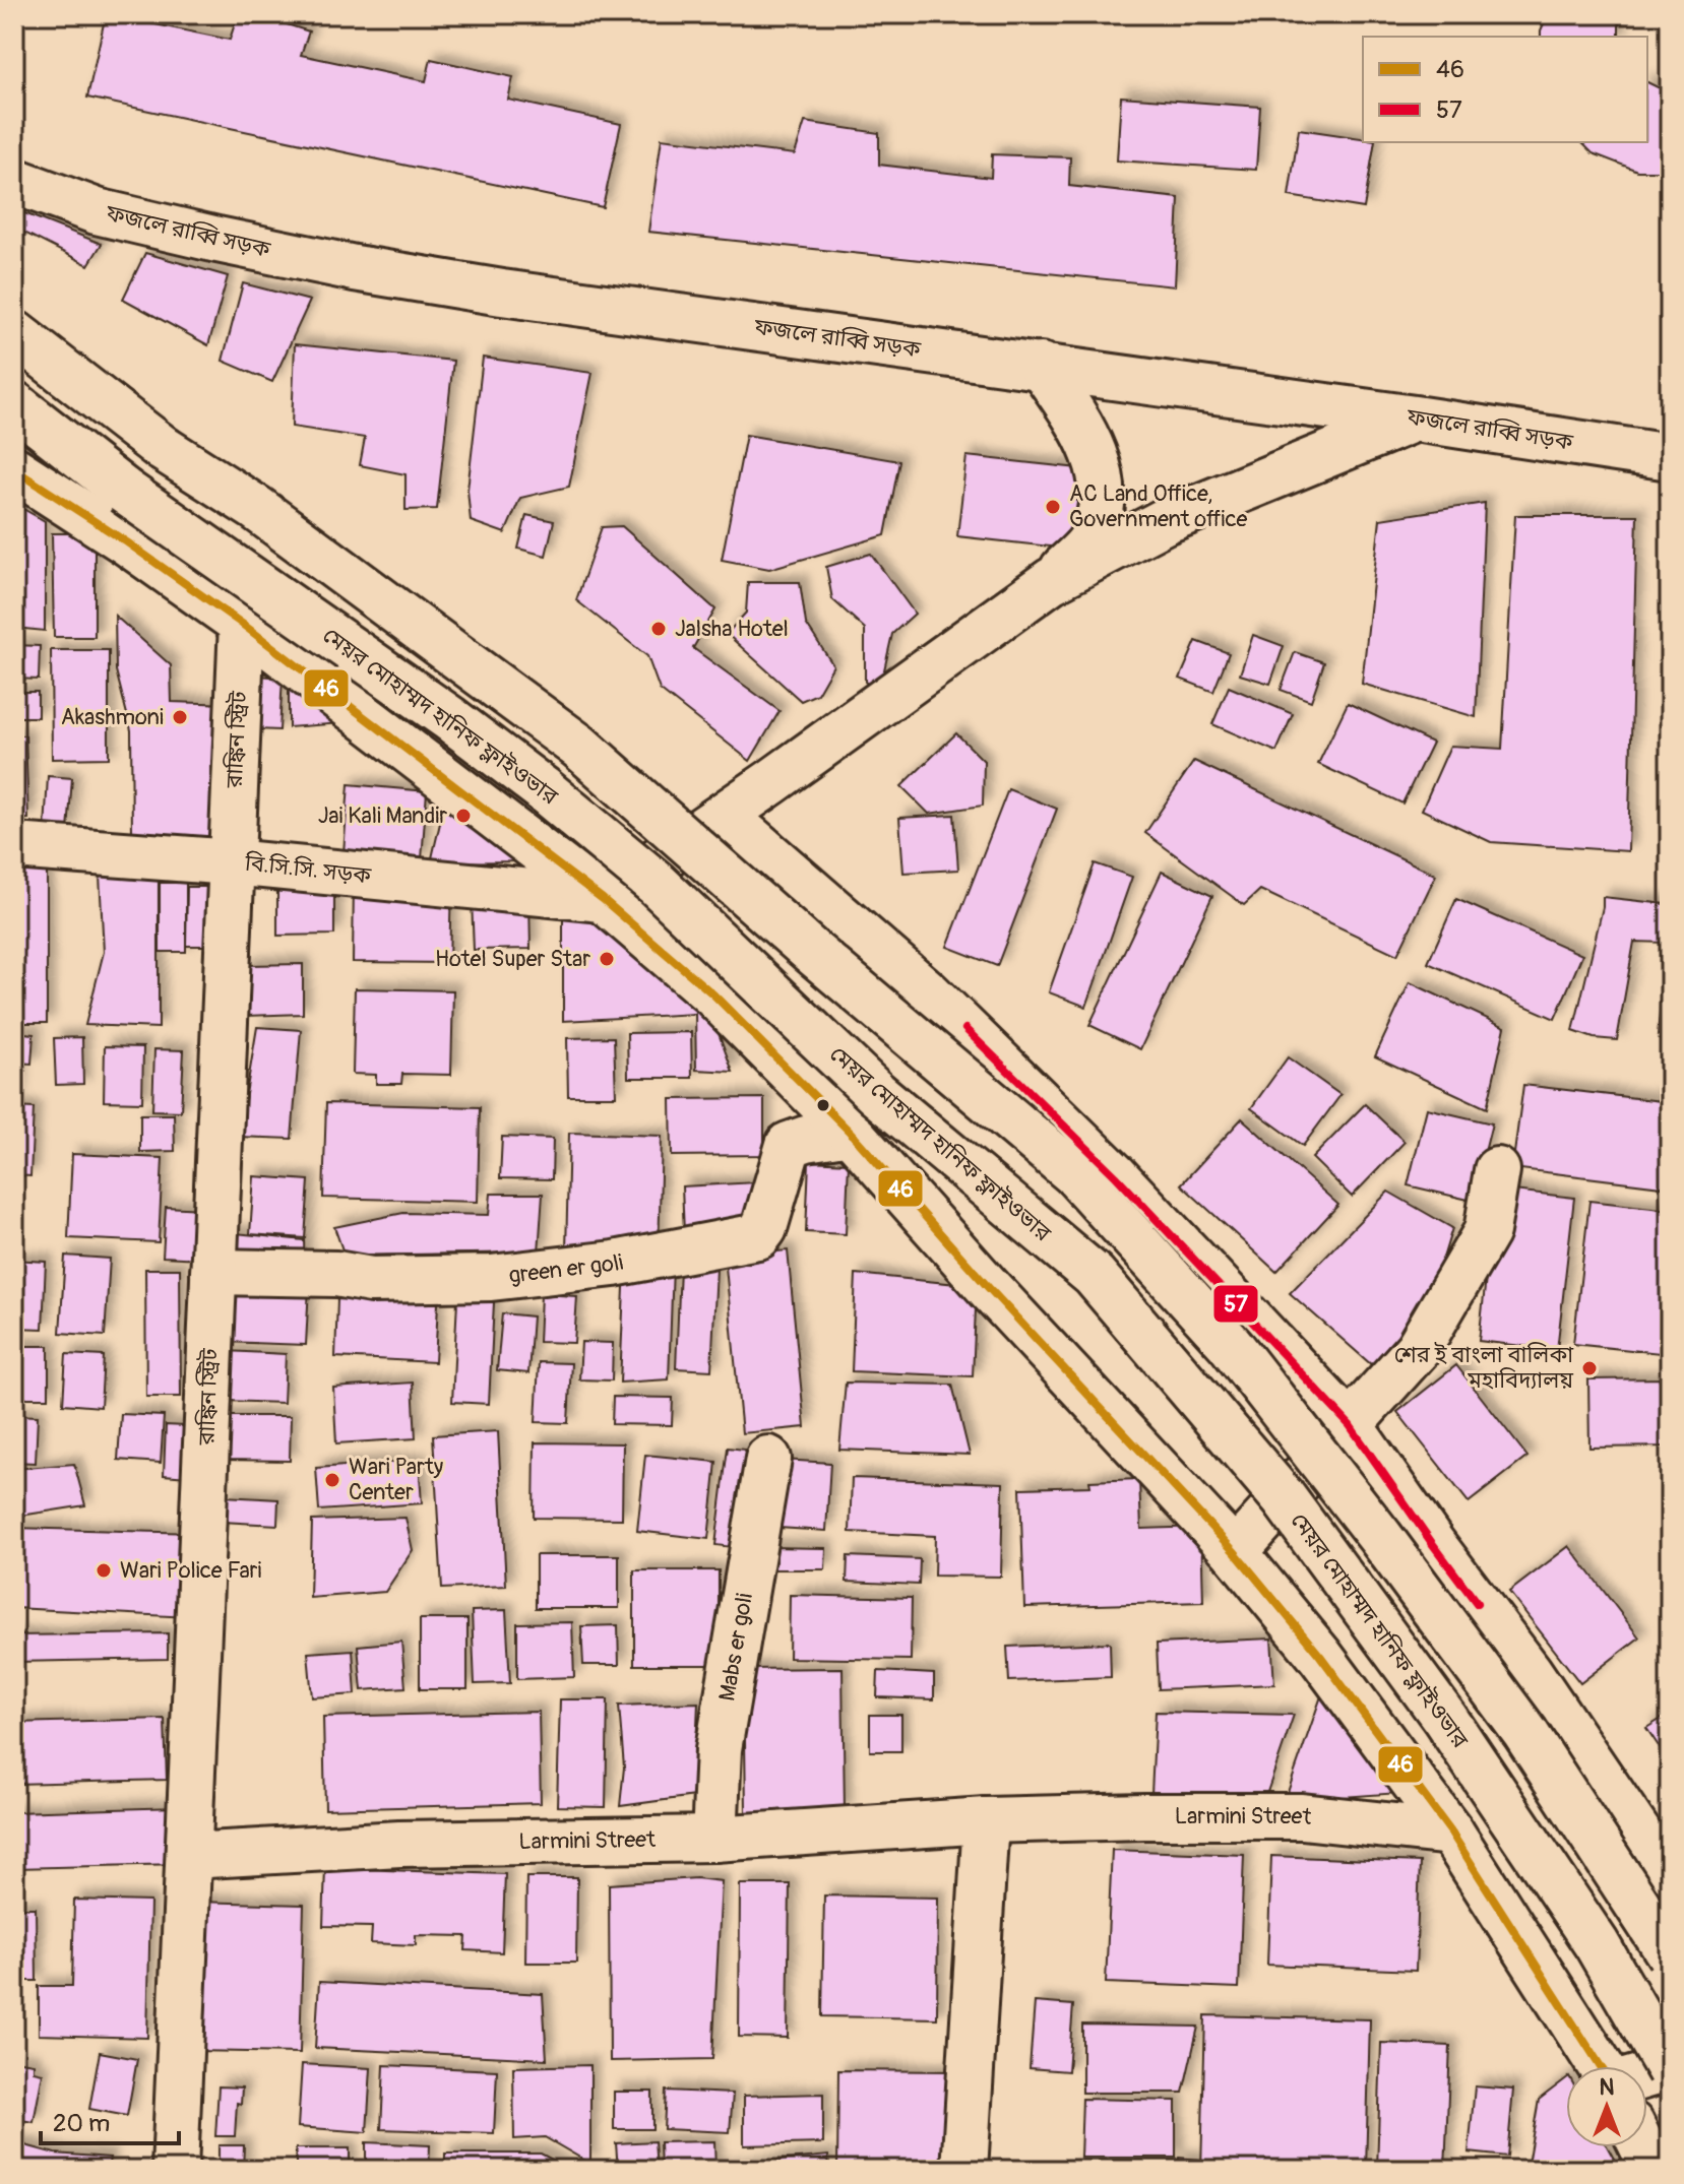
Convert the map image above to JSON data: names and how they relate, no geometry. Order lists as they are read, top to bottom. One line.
{"streets":{"main road":["ফজলে রাব্বি সড়ক","মেয়র মোহাম্মদ হানিফ ফ্লাইওভার","রাঙ্কিন স্ট্রিট","বি.সি.সি. সড়ক","green er goli","Mabs er goli","Larmini Street"]},"crossings":[["রাঙ্কিন স্ট্রিট","বি.সি.সি. সড়ক"],["রাঙ্কিন স্ট্রিট","green er goli"],["রাঙ্কিন স্ট্রিট","Larmini Street"],["Mabs er goli","Larmini Street"]],"places":["AC Land Office, Government office","Jalsha Hotel","Akashmoni","Jai Kali Mandir","Hotel Super Star","শের ই বাংলা বালিকা মহাবিদ্যালয়","Wari Party Center","Wari Police Fari"],"lines":["transit line 46","transit line 57"],"legend":["46","57"],"scale_bar":"20 m","north":"top"}
